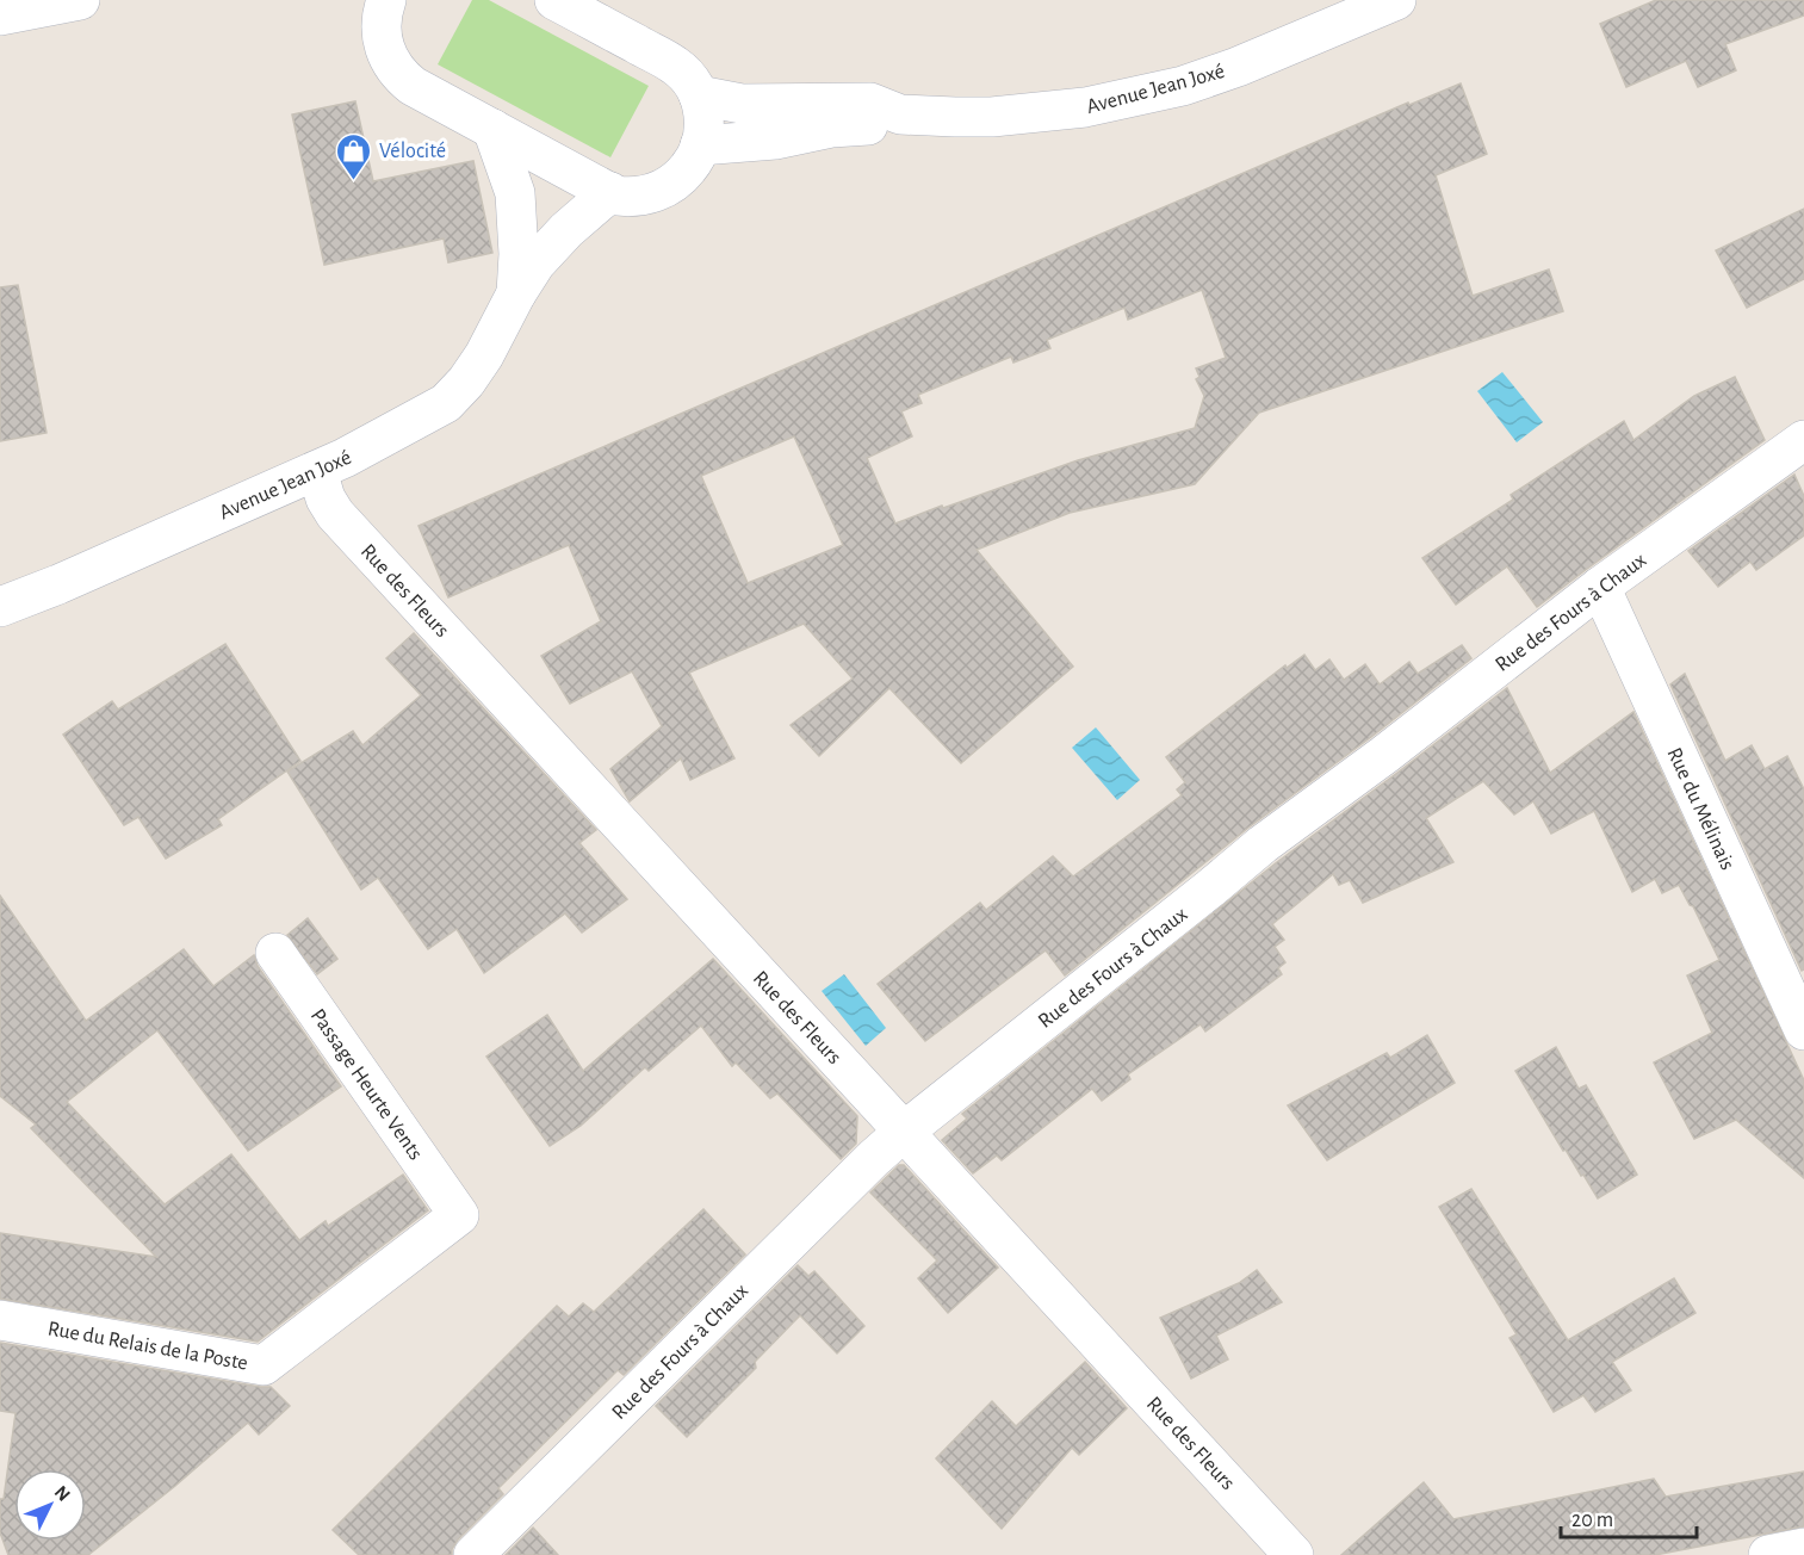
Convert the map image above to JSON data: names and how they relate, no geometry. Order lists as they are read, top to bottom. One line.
{"streets":{"street":["Avenue Jean Joxé","Rue des Fleurs","Rue des Fours à Chaux","Rue du Mélinais","Passage Heurte Vents","Rue du Relais de la Poste"]},"crossings":[["Avenue Jean Joxé","Rue des Fleurs"],["Rue des Fleurs","Rue des Fours à Chaux"],["Rue des Fours à Chaux","Rue du Mélinais"],["Passage Heurte Vents","Rue du Relais de la Poste"]],"places":{"shop":["Vélocité"]},"scale_bar":"20 m","north":"top right"}
